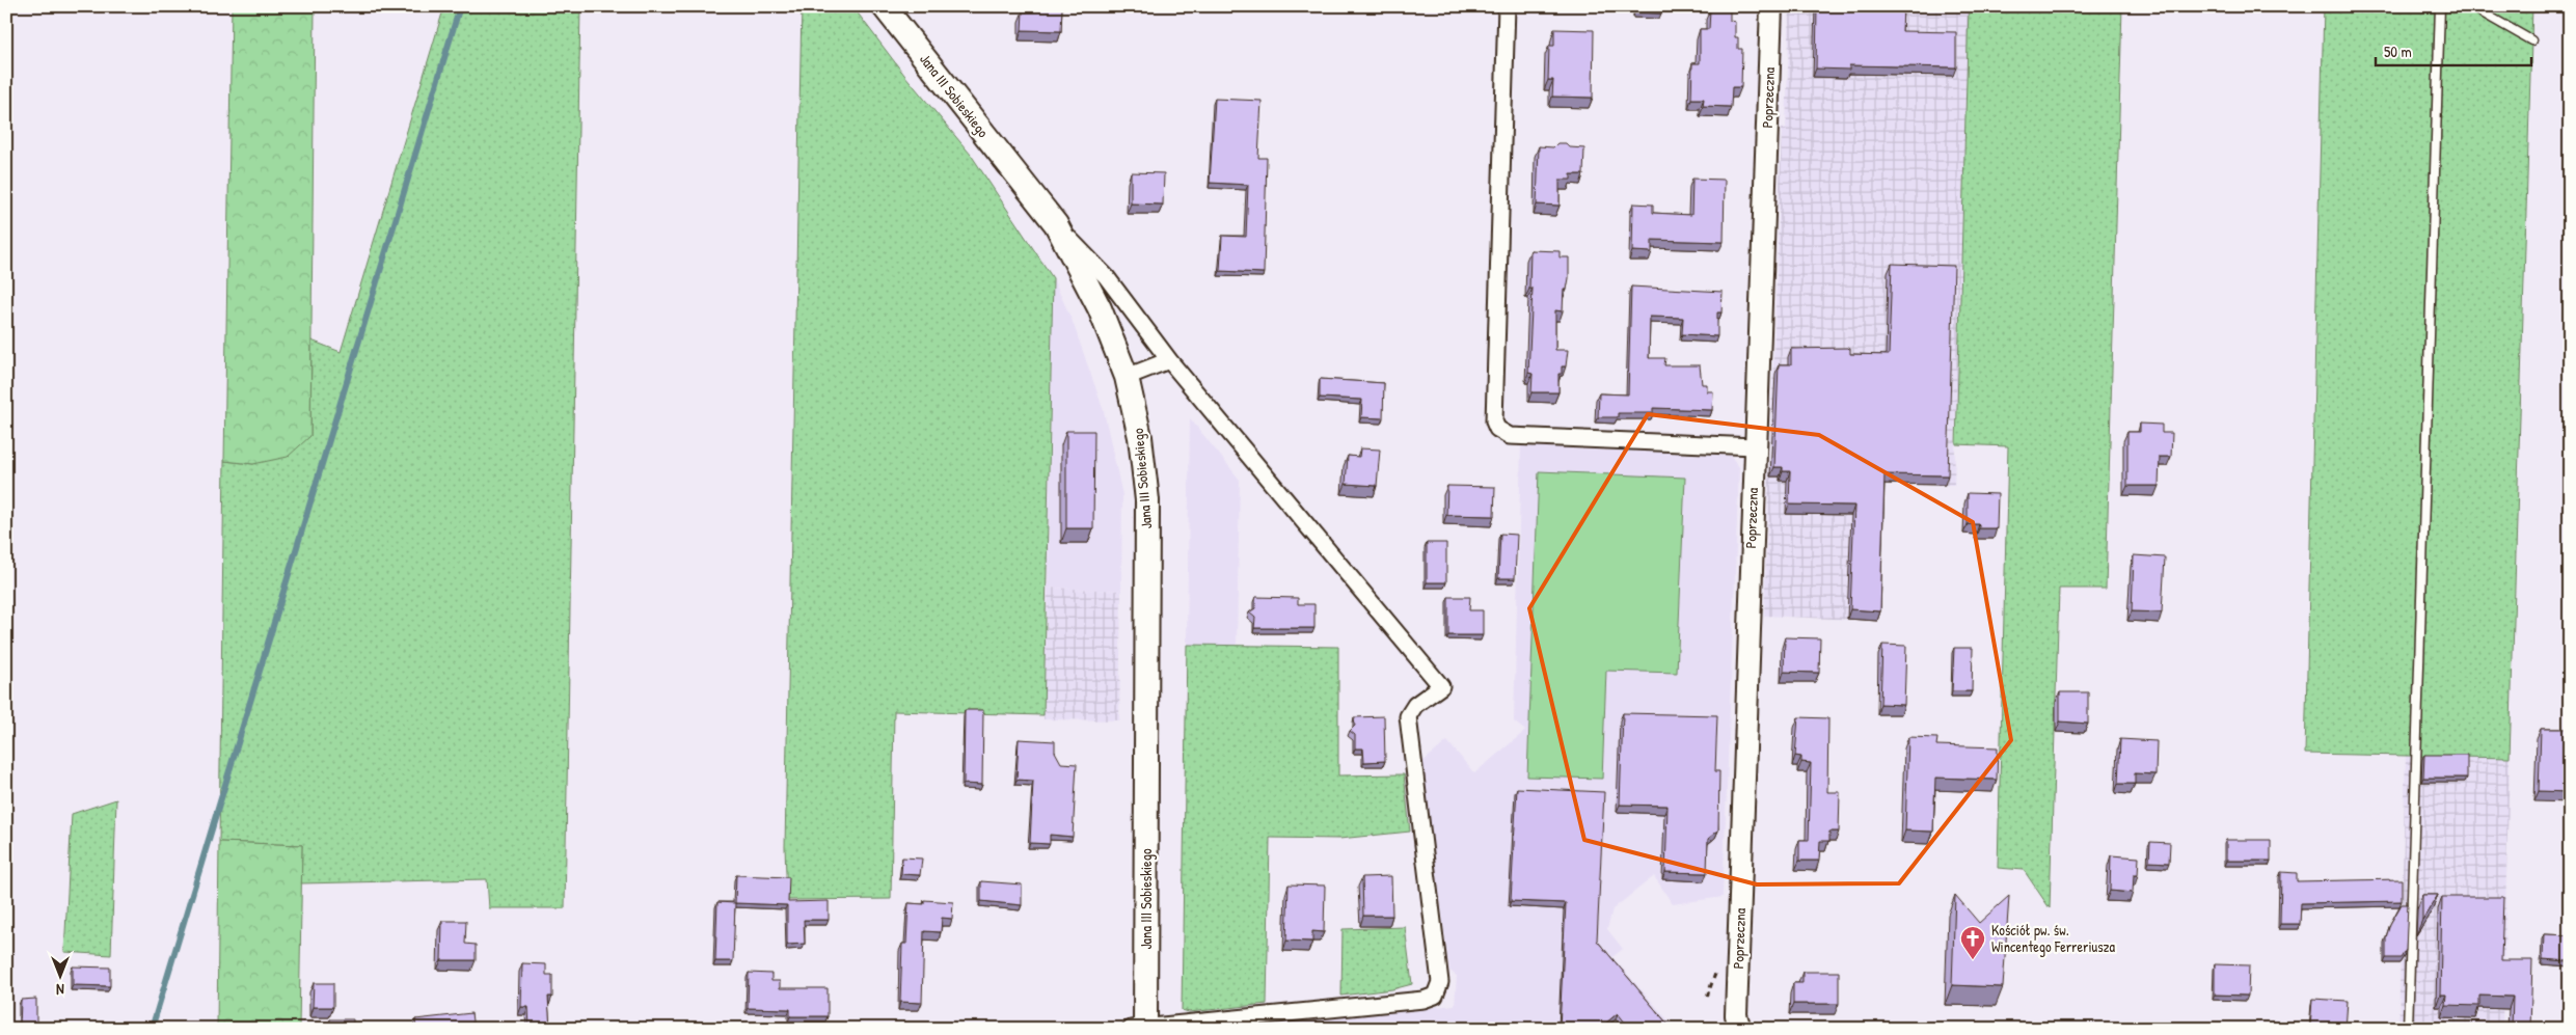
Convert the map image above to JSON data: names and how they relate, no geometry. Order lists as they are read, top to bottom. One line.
{"streets":{"main road":["Jana III Sobieskiego"],"street":["Poprzeczna"]},"places":{"church":["Kościół pw. św. Wincentego Ferreriusza"]},"scale_bar":"50 m","north":"bottom"}
